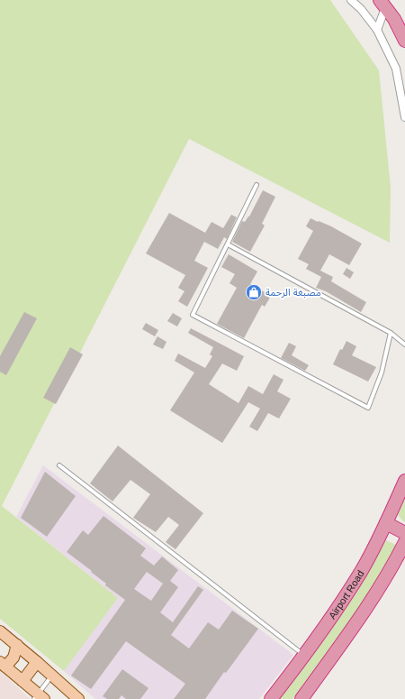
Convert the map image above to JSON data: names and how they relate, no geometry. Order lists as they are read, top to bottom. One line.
{"streets":{"highway":["Airport Road"]},"places":{"shop":["مصبغة الرحمة"]}}
